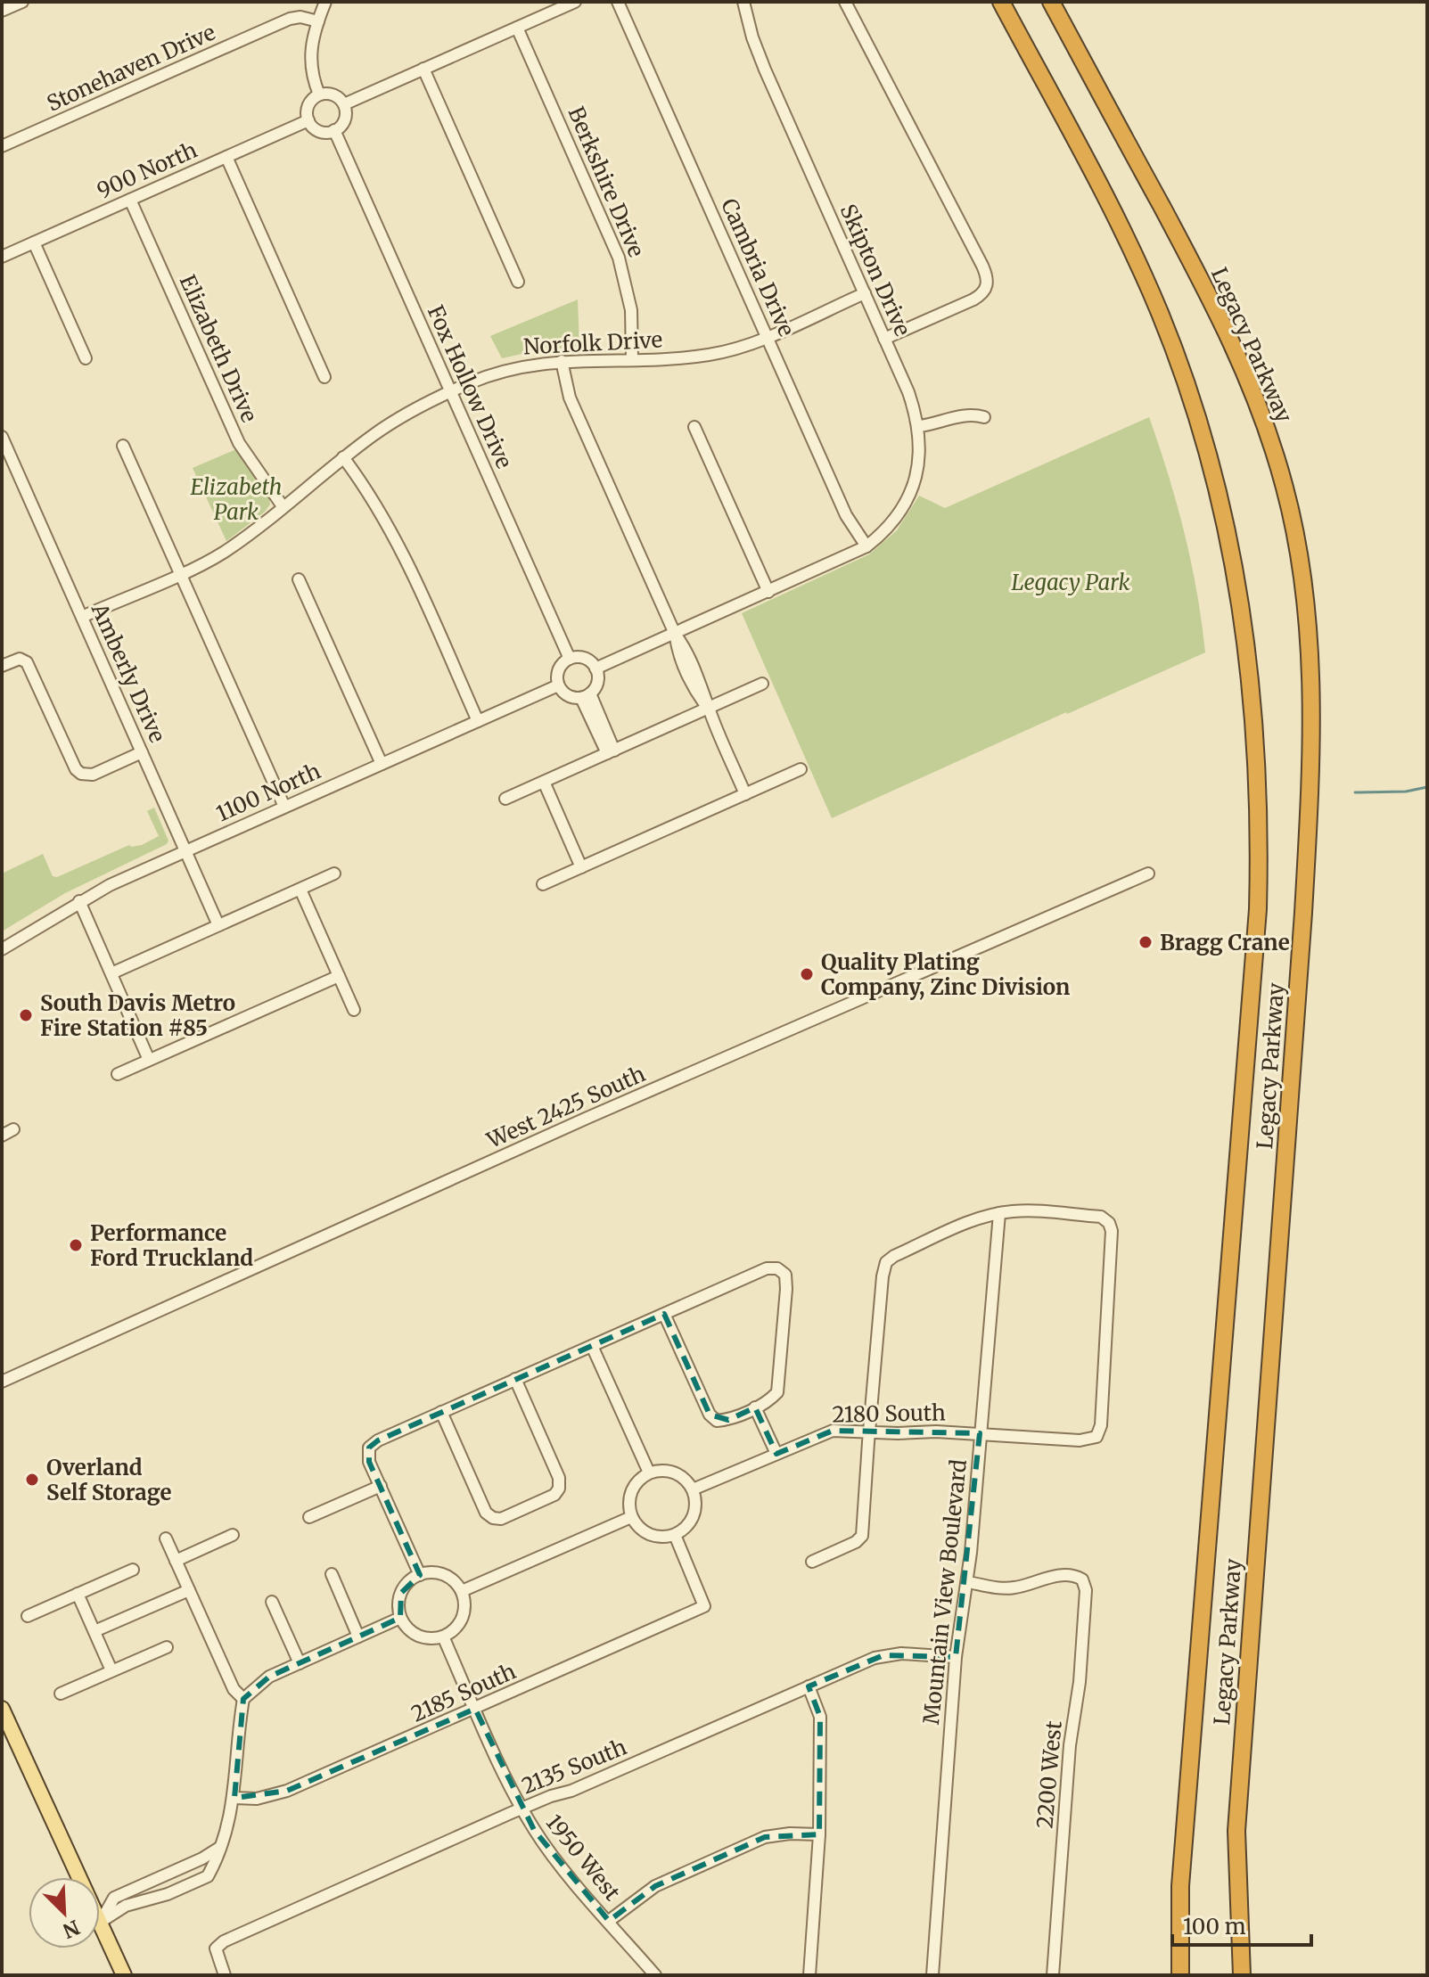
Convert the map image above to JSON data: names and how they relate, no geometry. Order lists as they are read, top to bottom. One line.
{"streets":{"highway":["Legacy Parkway"],"street":["Stonehaven Drive","900 North","Berkshire Drive","Cambria Drive","Skipton Drive","Norfolk Drive","Elizabeth Drive","Fox Hollow Drive","Amberly Drive","1100 North","West 2425 South","2180 South","Mountain View Boulevard","2185 South","2135 South","2200 West","1950 West"]},"crossings":[["900 North","Elizabeth Drive"],["900 North","Fox Hollow Drive"],["Berkshire Drive","Norfolk Drive"],["Cambria Drive","Skipton Drive"],["Cambria Drive","Norfolk Drive"],["Skipton Drive","Norfolk Drive"],["Norfolk Drive","Elizabeth Drive"],["Norfolk Drive","Fox Hollow Drive"],["Norfolk Drive","Amberly Drive"],["Fox Hollow Drive","1100 North"],["Amberly Drive","1100 North"],["2180 South","Mountain View Boulevard"],["2180 South","2185 South"],["Mountain View Boulevard","2135 South"],["Mountain View Boulevard","2200 West"],["2185 South","1950 West"],["2135 South","1950 West"]],"parks":["Elizabeth Park","Legacy Park"],"places":["Bragg Crane","Quality Plating Company, Zinc Division","South Davis Metro Fire Station #85","Performance Ford Truckland","Overland Self Storage"],"scale_bar":"100 m","north":"bottom right"}
